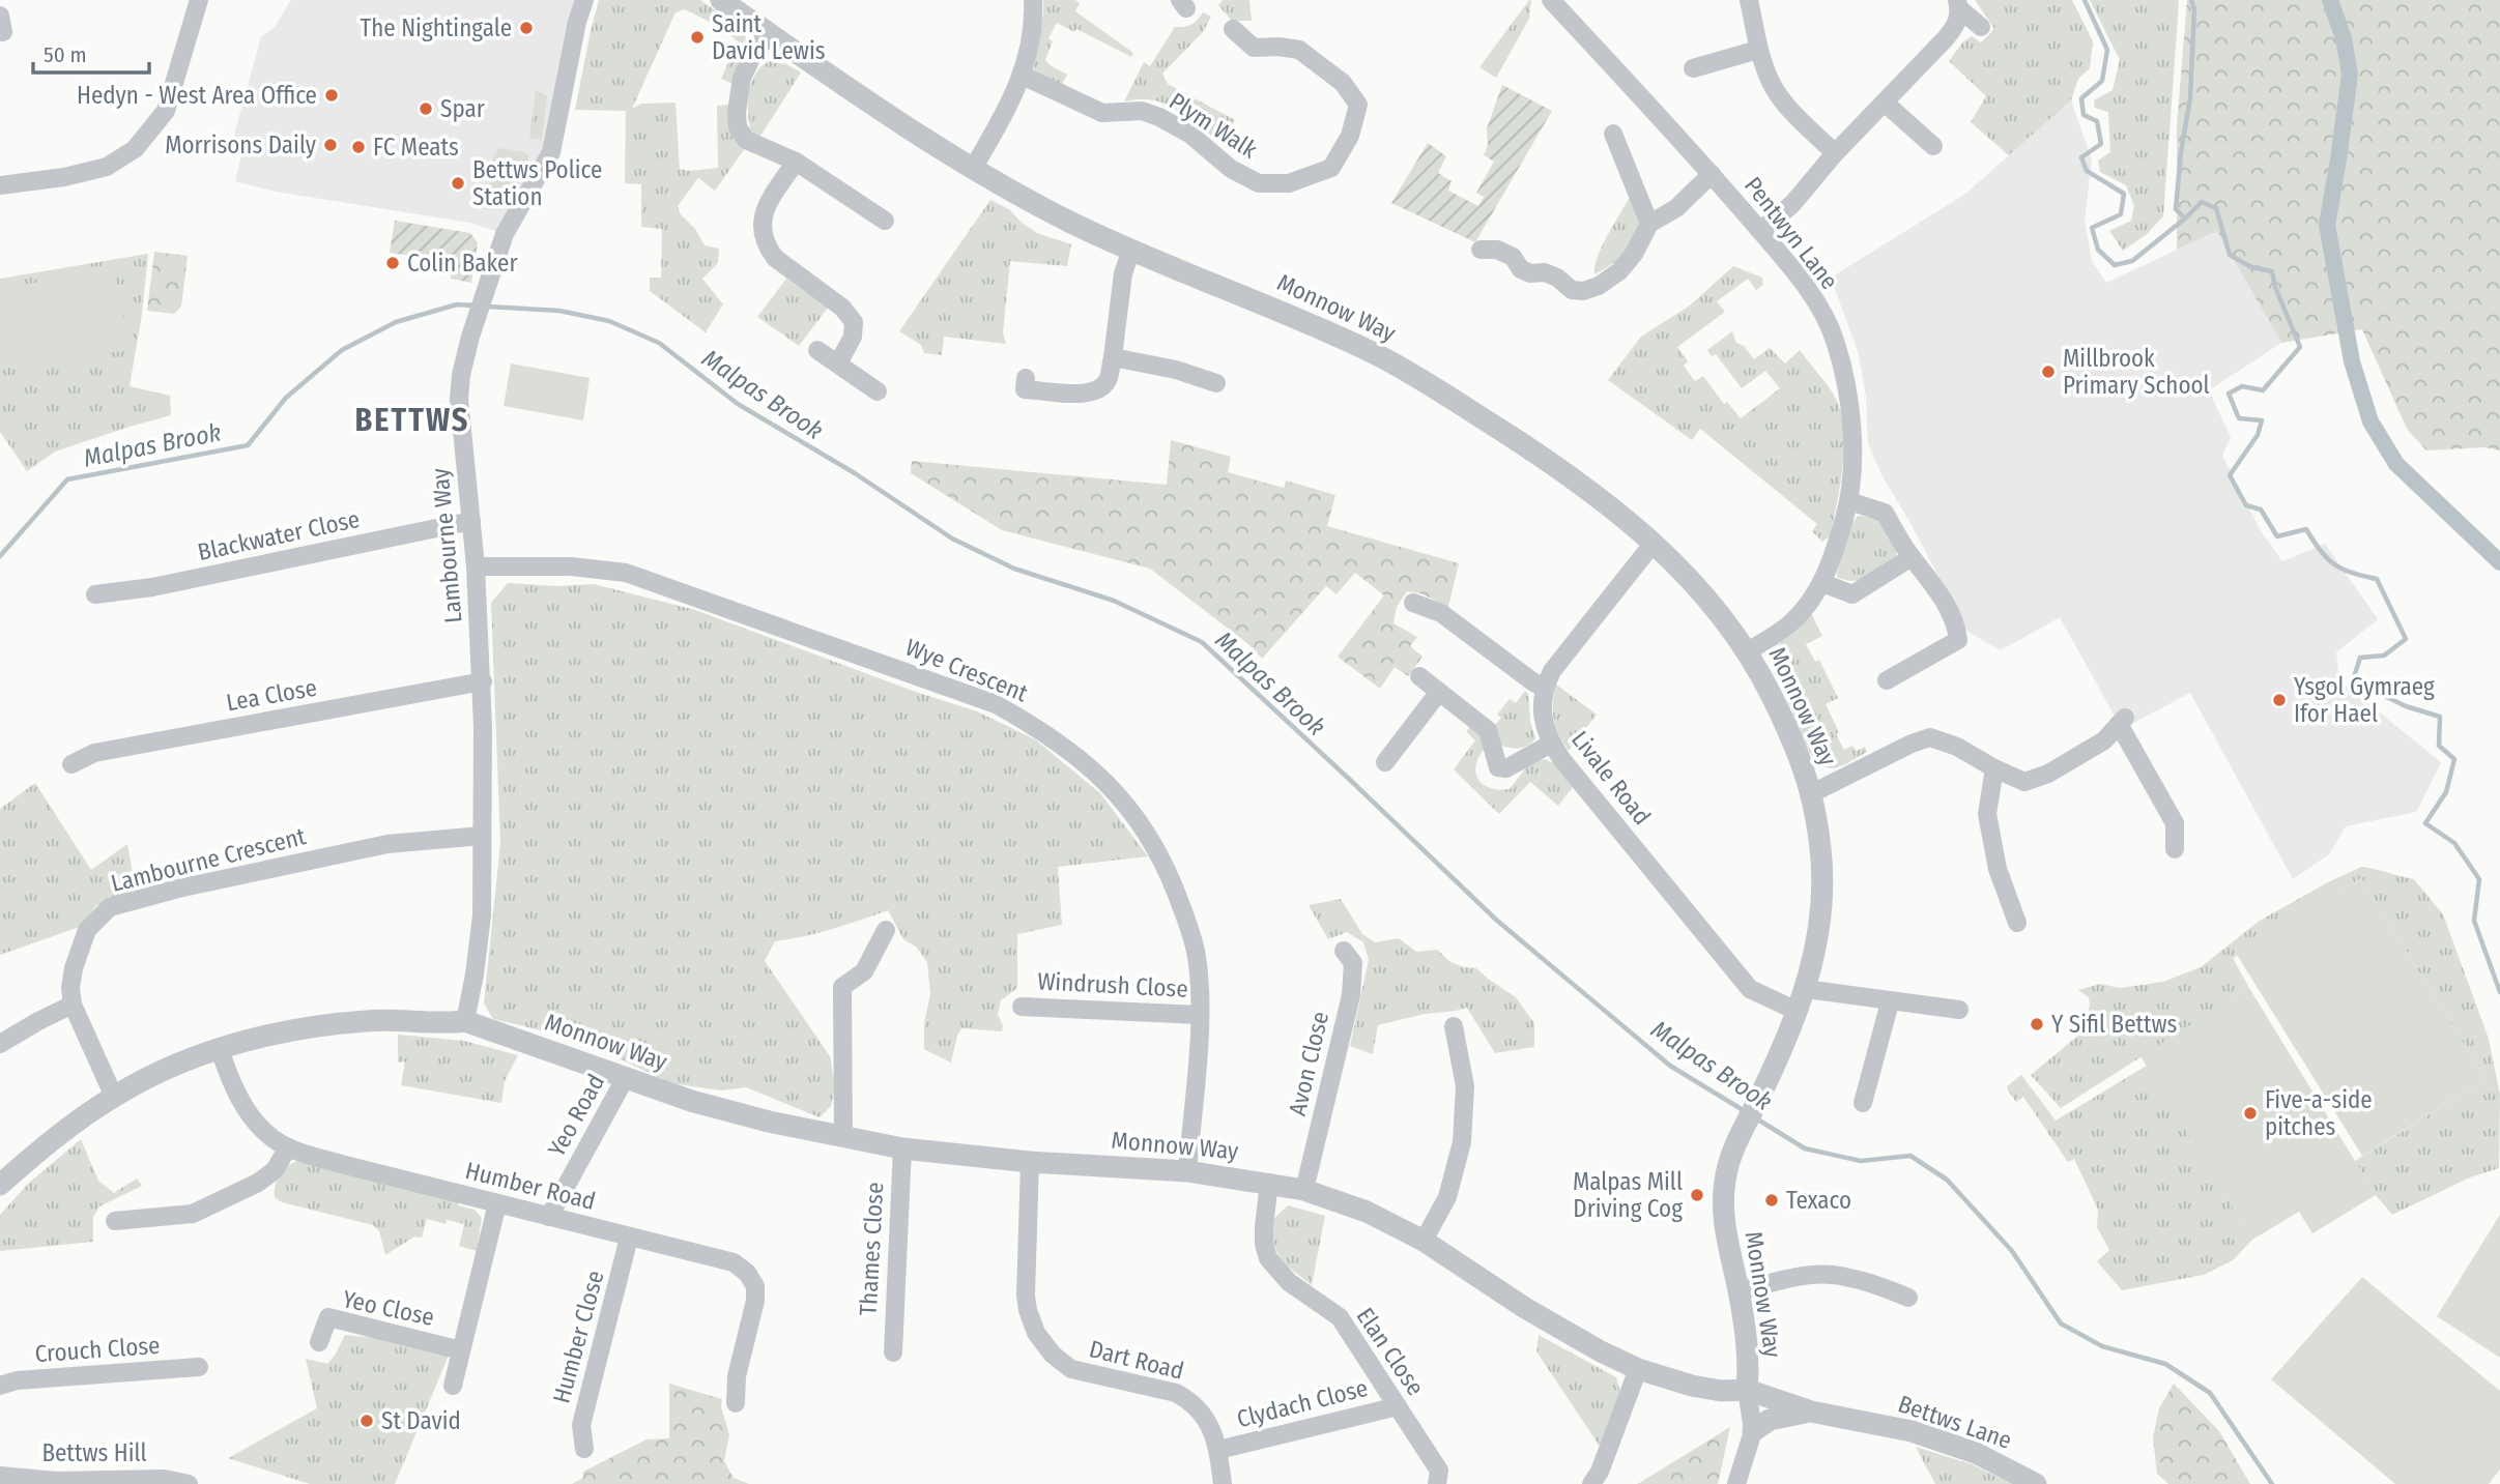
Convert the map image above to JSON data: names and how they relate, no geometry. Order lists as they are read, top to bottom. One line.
{"streets":{"street":["Plym Walk","Pentwyn Lane","Monnow Way","Blackwater Close","Lambourne Way","Wye Crescent","Lea Close","Livale Road","Lambourne Crescent","Windrush Close","Avon Close","Yeo Road","Humber Road","Thames Close","Yeo Close","Humber Close","Crouch Close","Elan Close","Dart Road","Clydach Close","Bettws Lane","Bettws Hill"]},"crossings":[["Pentwyn Lane","Monnow Way"],["Monnow Way","Lambourne Way"],["Monnow Way","Wye Crescent"],["Monnow Way","Livale Road"],["Monnow Way","Lambourne Crescent"],["Monnow Way","Avon Close"],["Monnow Way","Yeo Road"],["Monnow Way","Humber Road"],["Monnow Way","Thames Close"],["Monnow Way","Elan Close"],["Monnow Way","Dart Road"],["Monnow Way","Bettws Lane"],["Blackwater Close","Lambourne Way"],["Lambourne Way","Wye Crescent"],["Lambourne Way","Lea Close"],["Lambourne Way","Lambourne Crescent"],["Wye Crescent","Windrush Close"],["Yeo Road","Humber Road"],["Humber Road","Yeo Close"],["Humber Road","Humber Close"],["Elan Close","Clydach Close"],["Dart Road","Clydach Close"]],"districts":["BETTWS"],"water":["Malpas Brook"],"places":["The Nightingale","Saint David Lewis","Hedyn - West Area Office","Spar","Morrisons Daily","FC Meats","Bettws Police Station","Colin Baker","Millbrook Primary School","Ysgol Gymraeg Ifor Hael","Y Sifil Bettws","Five-a-side pitches","Malpas Mill Driving Cog","Texaco","St David"],"scale_bar":"50 m"}
